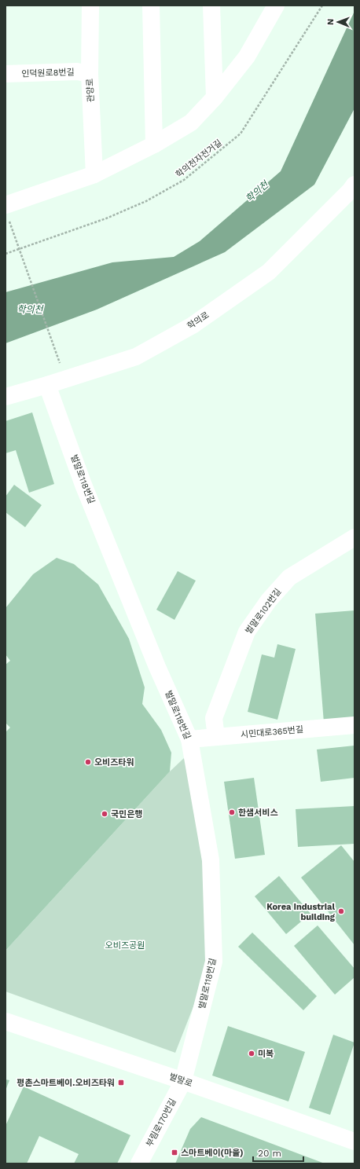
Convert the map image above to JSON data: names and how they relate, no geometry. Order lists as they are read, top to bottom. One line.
{"streets":{"street":["인덕원로8번길","관양로","학의로","벌말로118번길","벌말로102번길","시민대로365번길","벌말로","부림로170번길"],"path":["학의천자전거길"]},"crossings":[["인덕원로8번길","관양로"],["학의로","벌말로118번길"],["벌말로118번길","시민대로365번길"],["벌말로118번길","벌말로"],["벌말로118번길","부림로170번길"],["벌말로102번길","시민대로365번길"],["벌말로","부림로170번길"]],"water":["학의천"],"parks":["오비즈공원"],"places":{"other":["오비즈타워","한샘서비스","국민은행","Korea Industrial building","미복"],"transit":["평촌스마트베이.오비즈타워","스마트베이(마을)"]},"scale_bar":"20 m","north":"left"}
